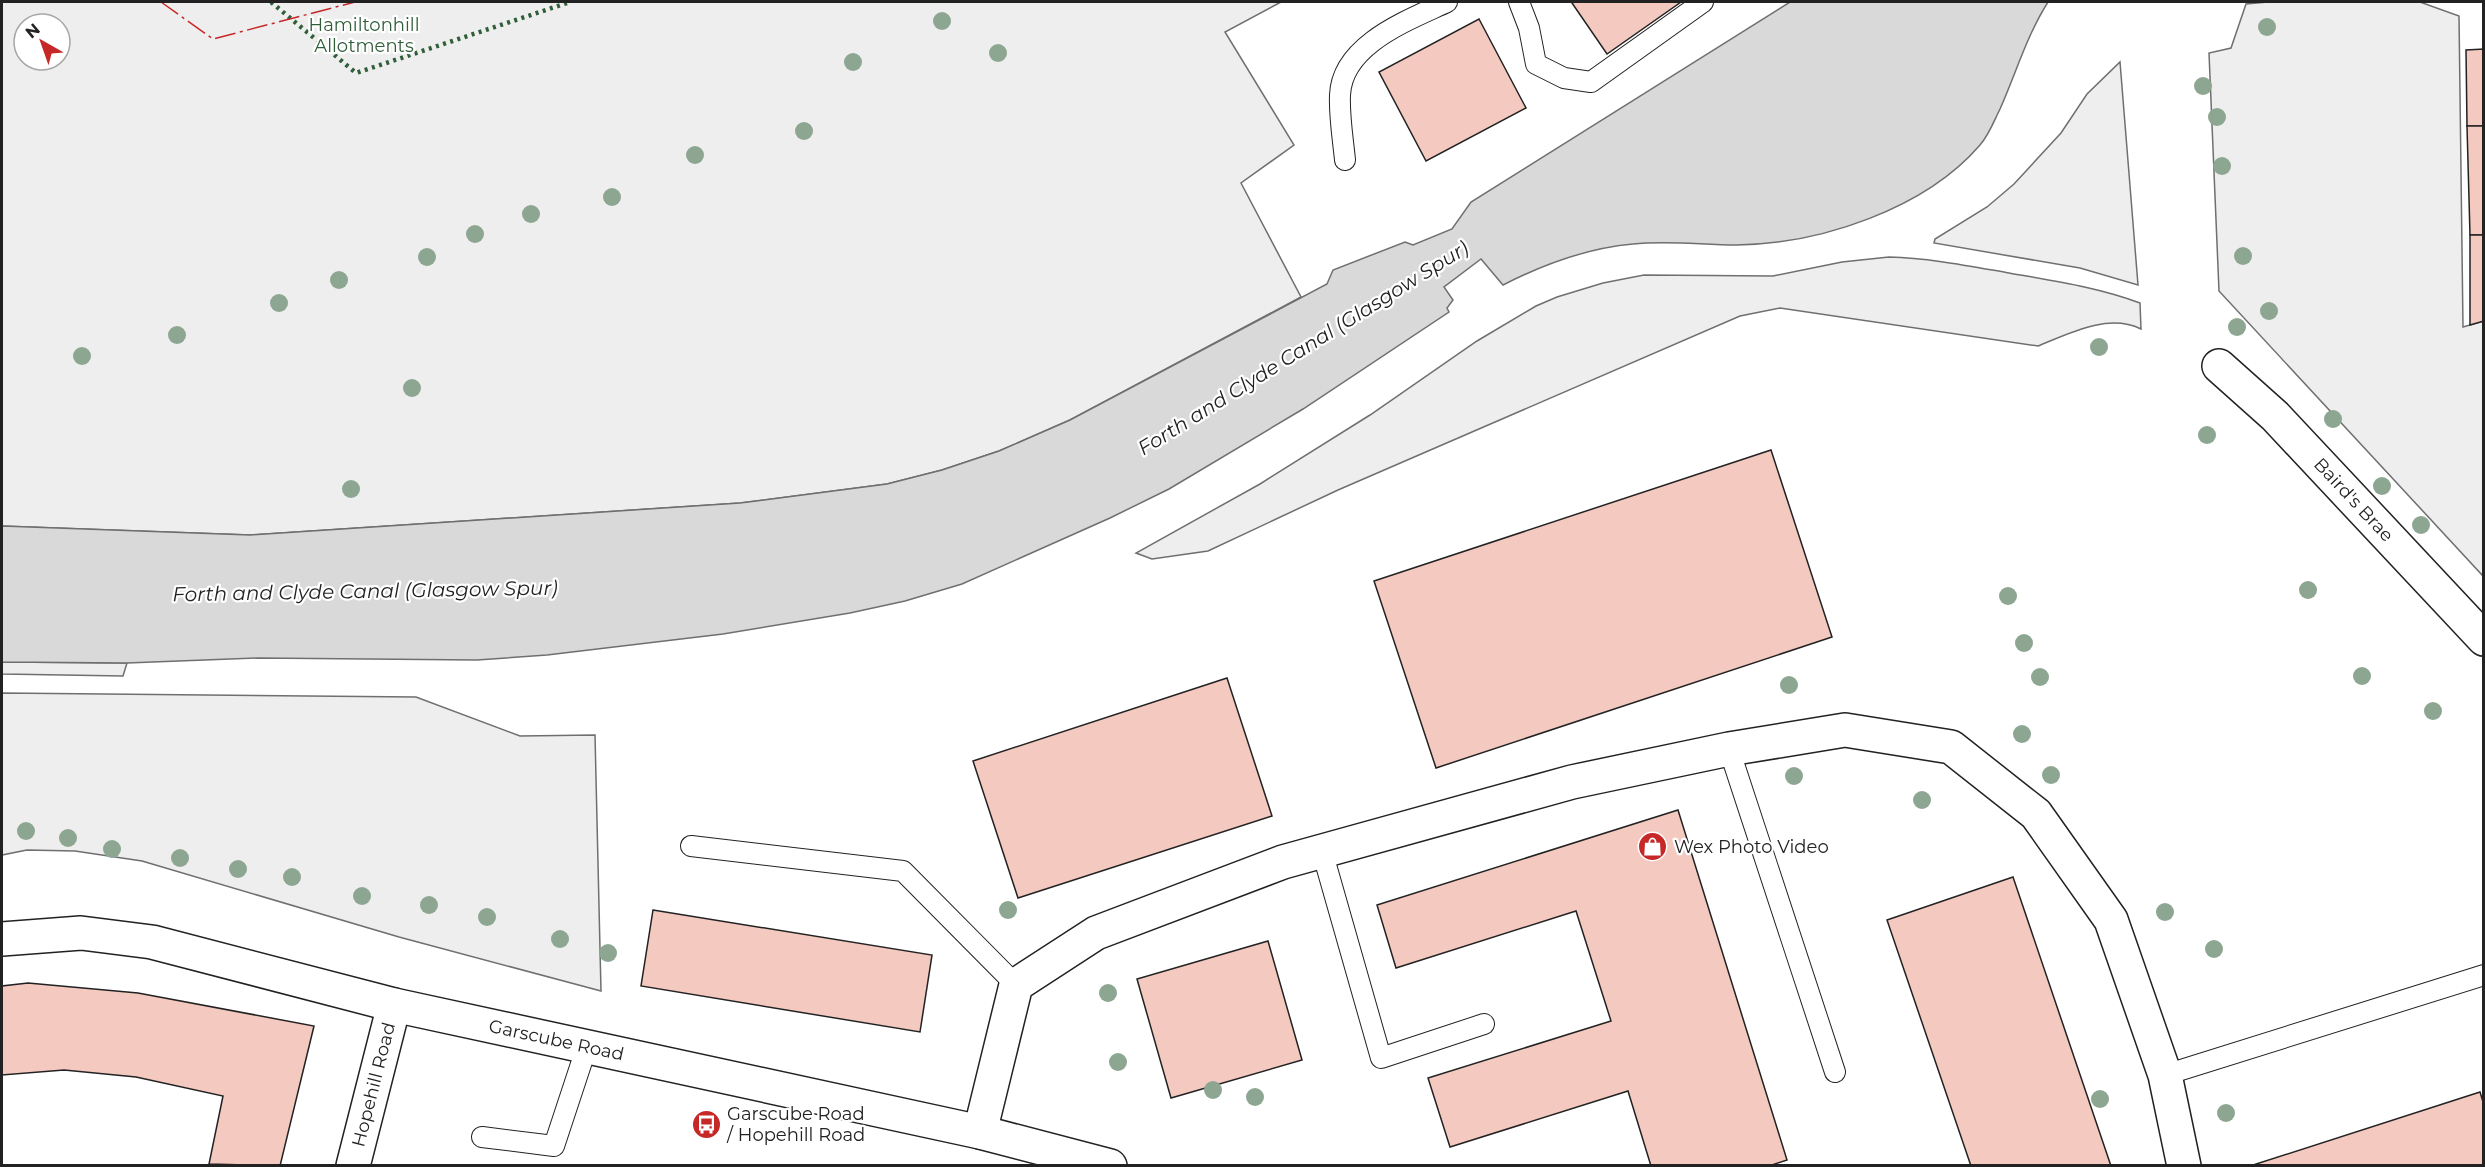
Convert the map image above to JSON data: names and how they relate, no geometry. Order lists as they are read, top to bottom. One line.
{"streets":{"street":["Baird's Brae","Garscube Road","Hopehill Road"]},"crossings":[["Garscube Road","Hopehill Road"]],"water":["Forth and Clyde Canal (Glasgow Spur)"],"parks":["Hamiltonhill Allotments"],"places":{"shop":["Wex Photo Video"],"bus stop":["Garscube Road / Hopehill Road"]},"north":"top left"}
